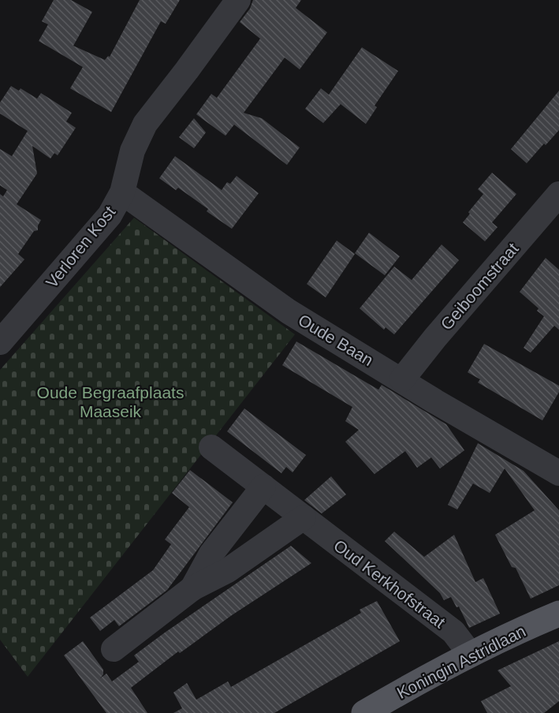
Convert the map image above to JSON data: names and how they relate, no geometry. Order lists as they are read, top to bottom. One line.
{"streets":{"main road":["Koningin Astridlaan"],"street":["Verloren Kost","Geiboomstraat","Oude Baan","Oud Kerkhofstraat"]},"crossings":[["Verloren Kost","Oude Baan"],["Geiboomstraat","Oude Baan"],["Oud Kerkhofstraat","Koningin Astridlaan"]],"parks":["Oude Begraafplaats Maaseik"]}
